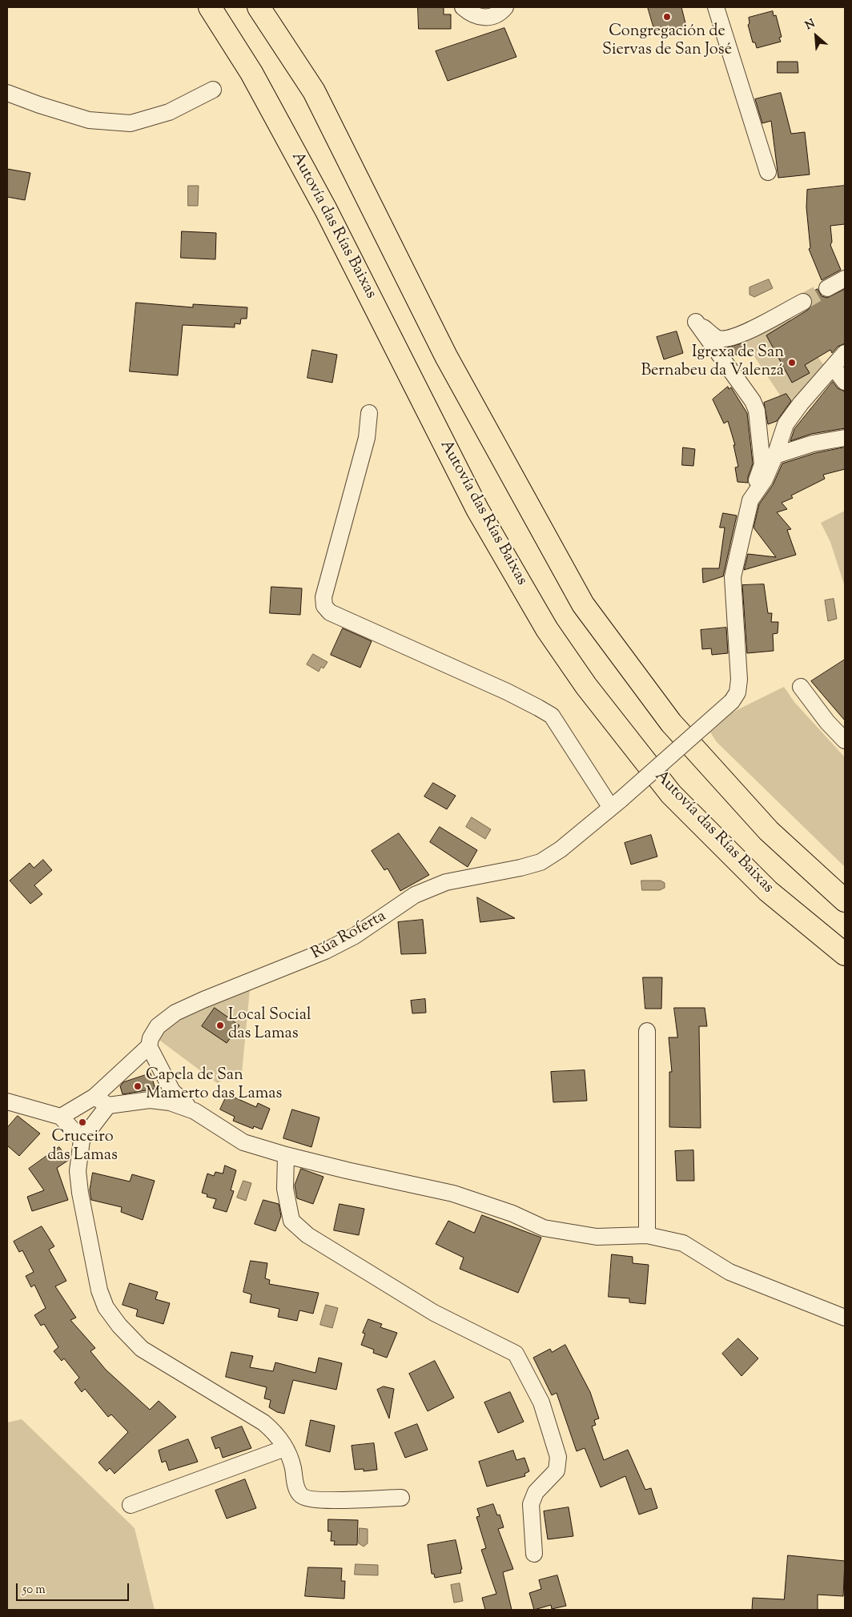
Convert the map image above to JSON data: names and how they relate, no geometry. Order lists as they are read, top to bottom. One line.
{"streets":{"highway":["Autovía das Rías Baixas"],"street":["Rúa Roferta"]},"places":["Congregación de Siervas de San José","Igrexa de San Bernabeu da Valenzá","Local Social das Lamas","Capela de San Mamerto das Lamas","Cruceiro das Lamas"],"scale_bar":"50 m","north":"top left"}
